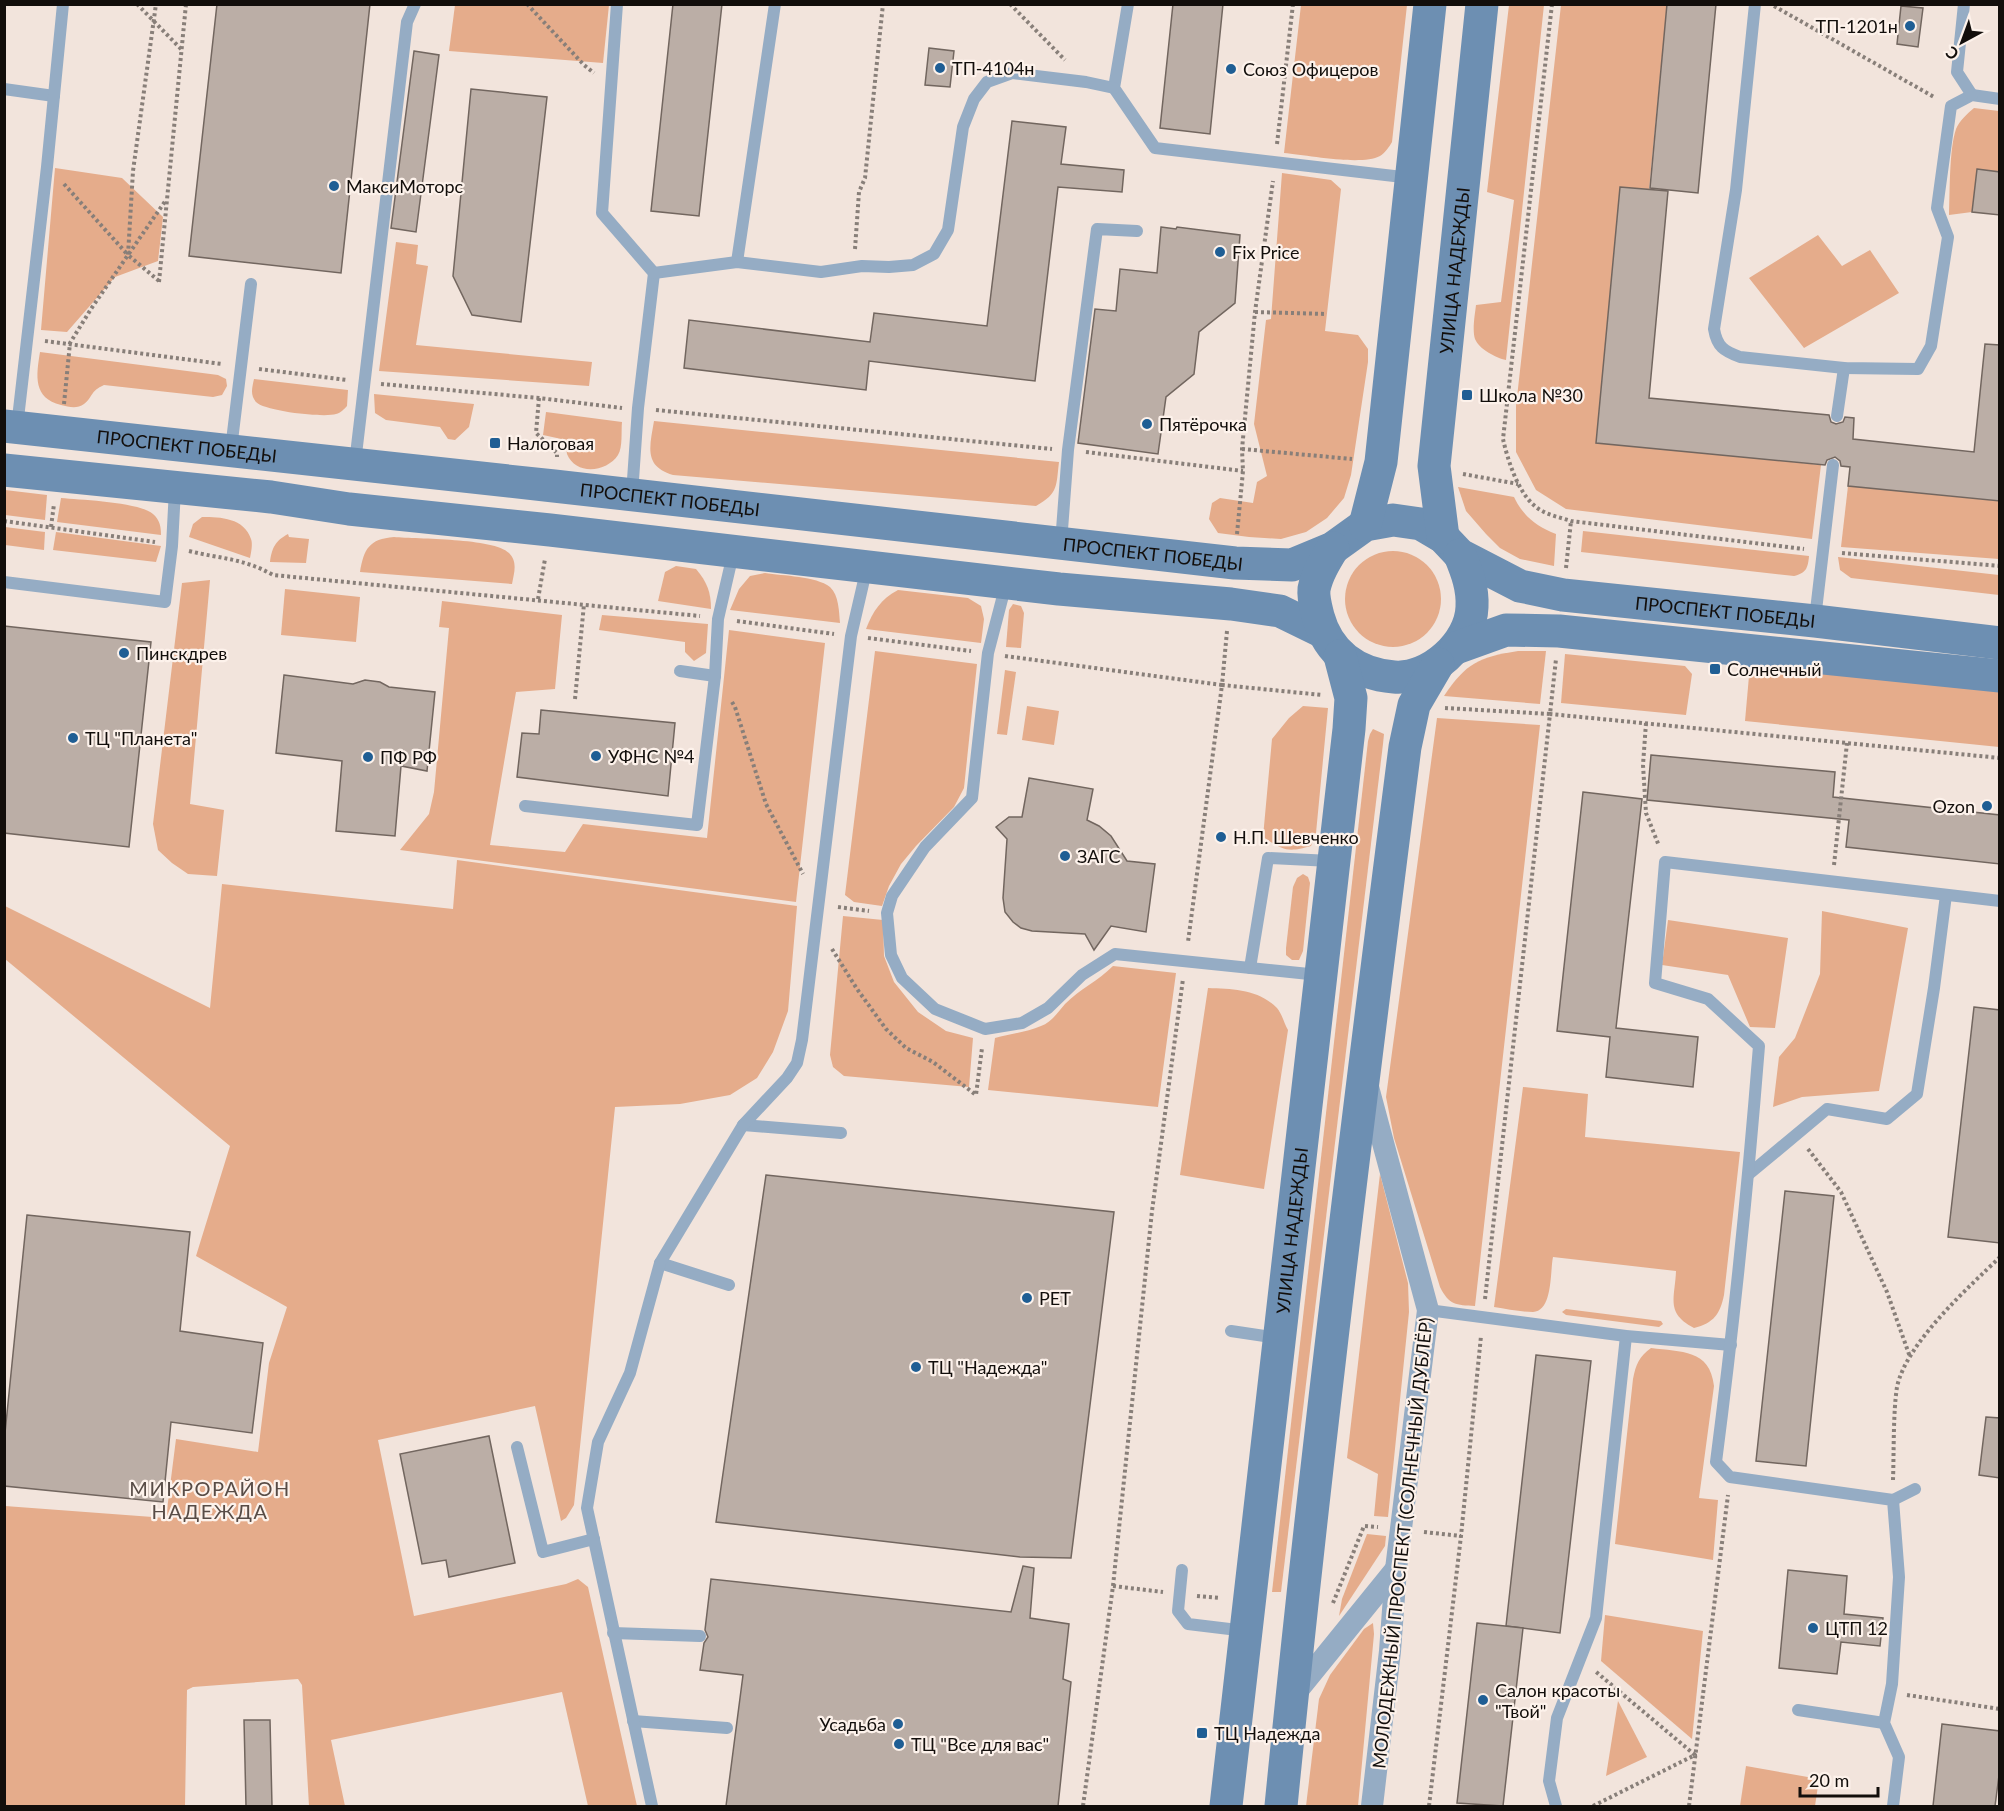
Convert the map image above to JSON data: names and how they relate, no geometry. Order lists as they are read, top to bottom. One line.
{"streets":{"main road":["УЛИЦА НАДЕЖДЫ","ПРОСПЕКТ ПОБЕДЫ"],"street":["МОЛОДЕЖНЫЙ ПРОСПЕКТ (СОЛНЕЧНЫЙ ДУБЛЁР)"]},"crossings":[["УЛИЦА НАДЕЖДЫ","ПРОСПЕКТ ПОБЕДЫ"]],"districts":["МИКРОРАЙОН НАДЕЖДА"],"places":{"other":["ТП-1201н","ТП-4104н","Союз Офицеров","МаксиМоторс","Fix Price","Пятёрочка","Пинскдрев","ТЦ \"Планета\"","УФНС №4","ПФ РФ","Ozon","Н.П. Шевченко","ЗАГС","РЕТ","ТЦ \"Надежда\"","ЦТП 12","Салон красоты \"Твой\"","Усадьба","ТЦ \"Все для вас\""],"transit":["Школа №30","Налоговая","Солнечный","ТЦ Надежда"]},"scale_bar":"20 m","north":"bottom left"}
